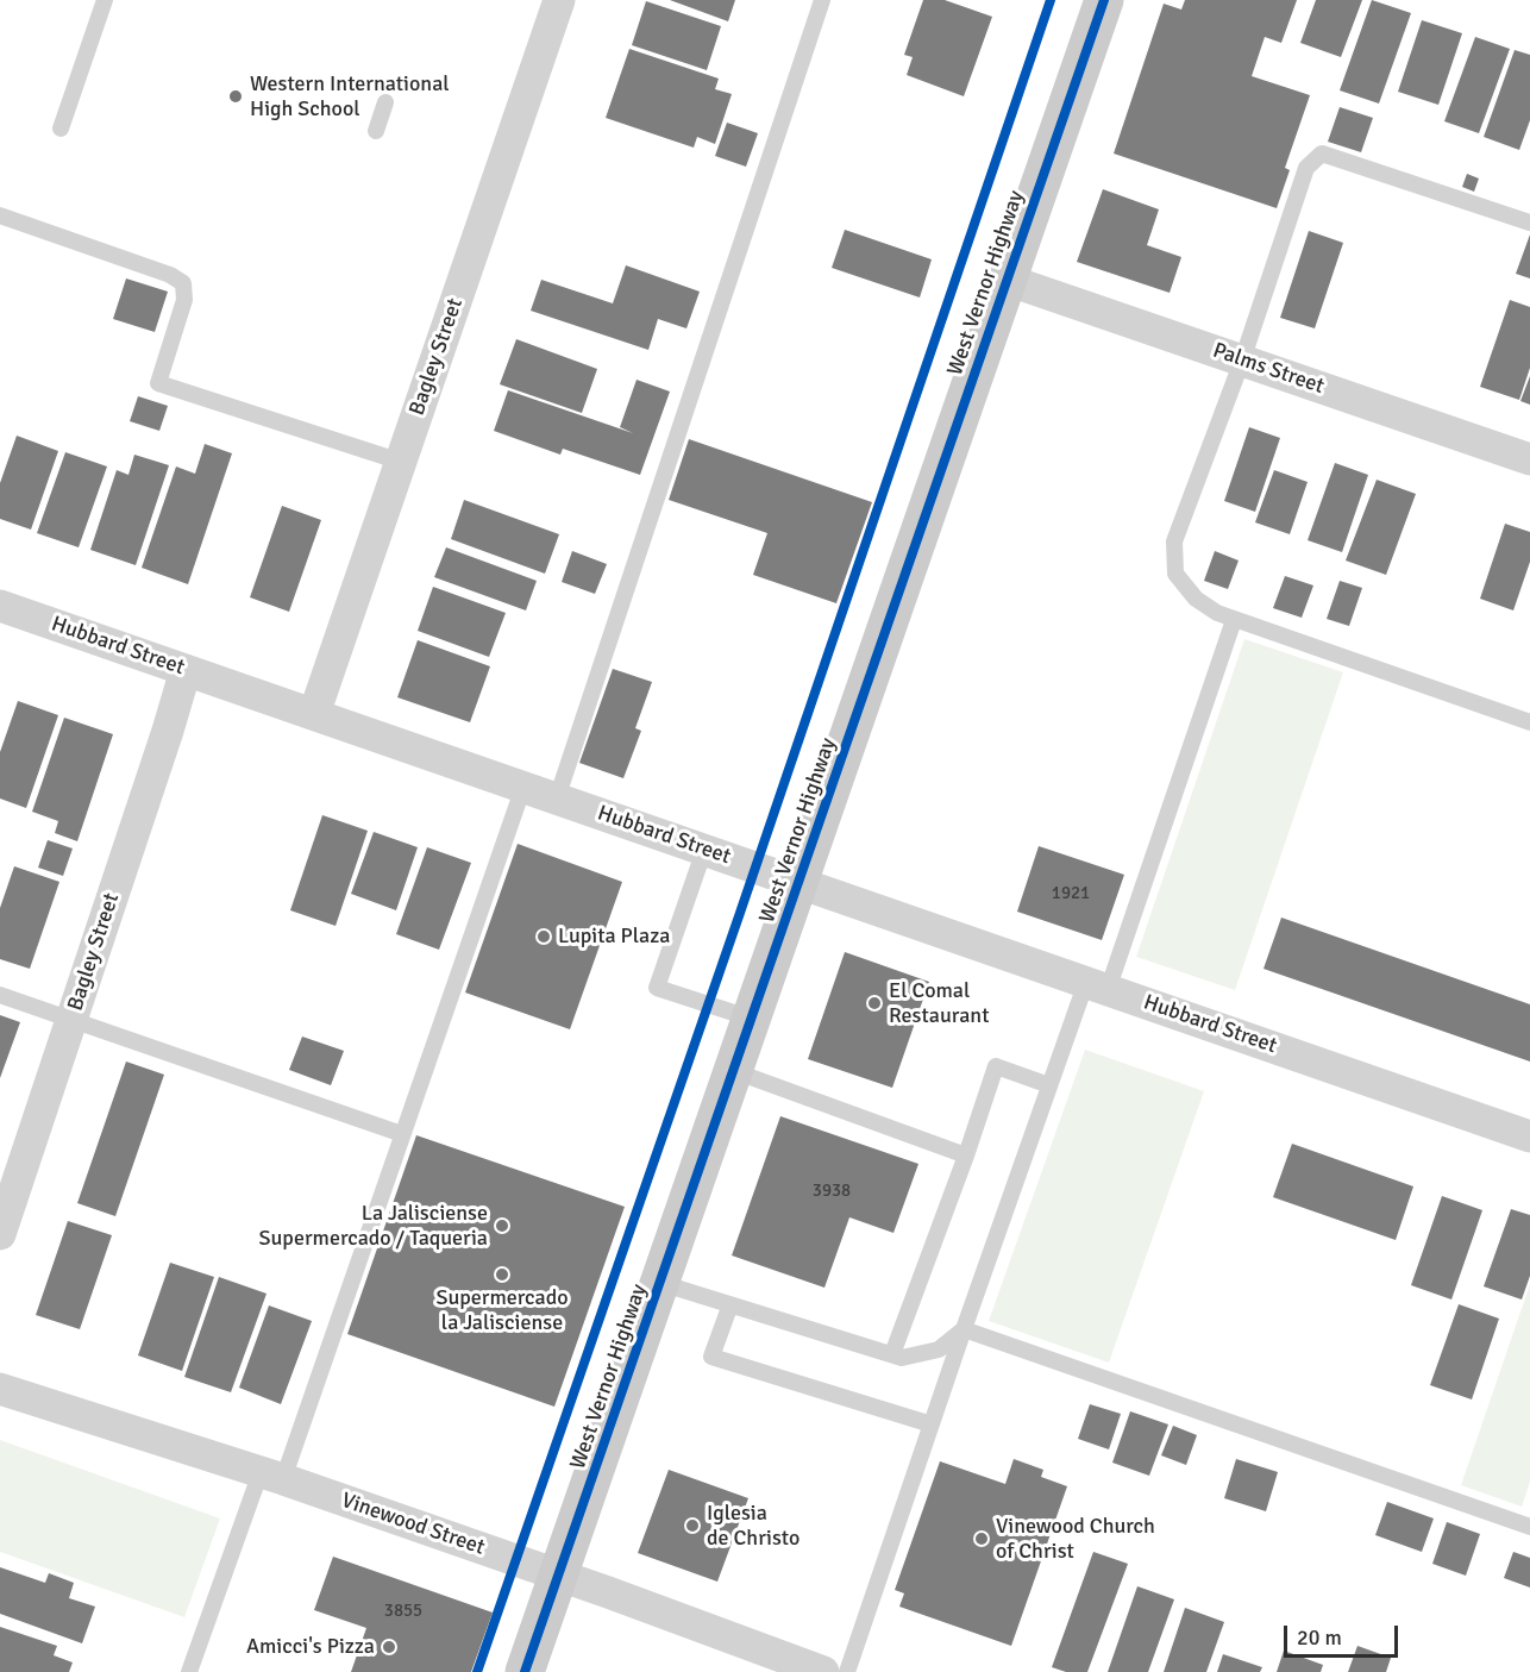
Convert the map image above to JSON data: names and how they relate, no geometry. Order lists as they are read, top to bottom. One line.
{"streets":{"street":["West Vernor Highway","Bagley Street","Palms Street","Hubbard Street","Vinewood Street"]},"crossings":[["West Vernor Highway","Palms Street"],["West Vernor Highway","Hubbard Street"],["West Vernor Highway","Vinewood Street"],["Bagley Street","Hubbard Street"]],"places":["Western International High School","Lupita Plaza","El Comal Restaurant","La Jalisciense Supermercado / Taqueria","Supermercado la Jalisciense","Iglesia de Christo","Vinewood Church of Christ","Amicci's Pizza"],"house_numbers":["1921","3938","3855"],"scale_bar":"20 m"}
